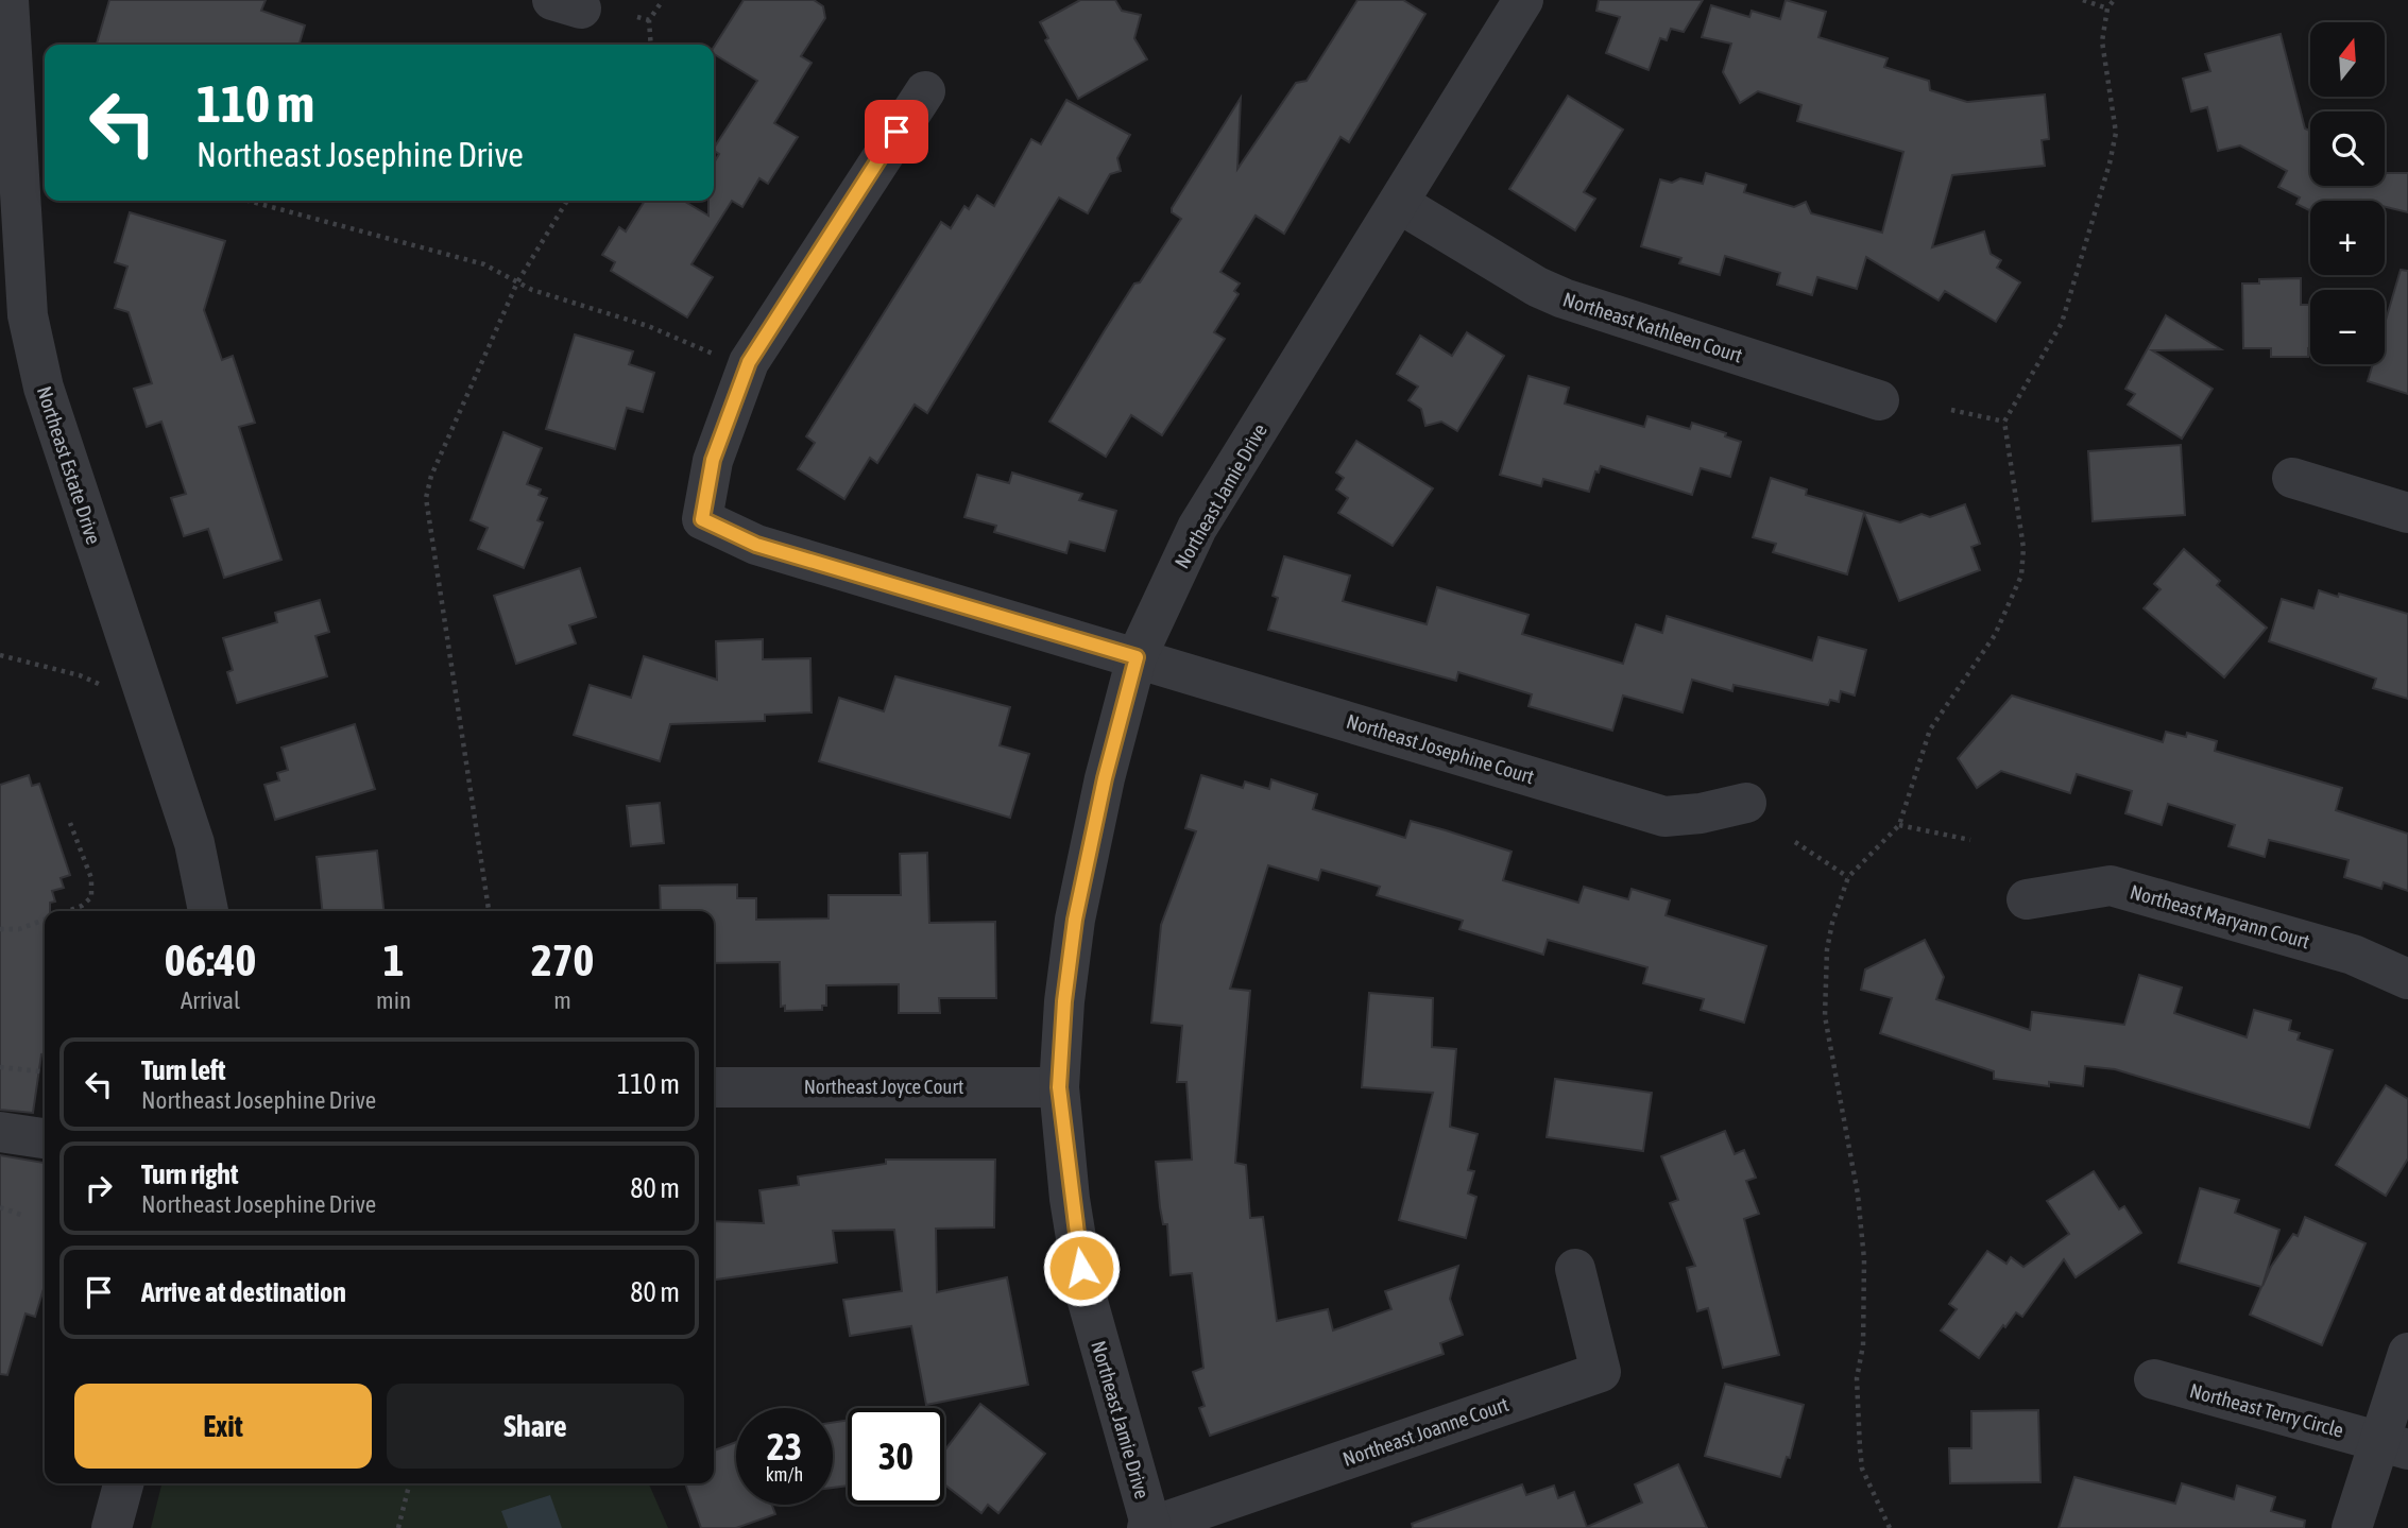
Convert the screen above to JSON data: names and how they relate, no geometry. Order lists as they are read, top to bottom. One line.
{"streets":{"street":["Northeast Kathleen Court","Northeast Estate Drive","Northeast Jamie Drive","Northeast Josephine Court","Northeast Maryann Court","Northeast Joyce Court","Northeast Terry Circle","Northeast Joanne Court"]},"crossings":[["Northeast Kathleen Court","Northeast Jamie Drive"],["Northeast Jamie Drive","Northeast Josephine Court"],["Northeast Jamie Drive","Northeast Joyce Court"],["Northeast Jamie Drive","Northeast Joanne Court"]],"north":"top","page":{"map_buttons":["+","−"],"turn":["110 m","Northeast Josephine Drive"],"eta":["06:40","Arrival","1","min","270","m"],"list":[{"name":"Turn left","note":"Northeast Josephine Drive","value":"110 m"},{"name":"Turn right","note":"Northeast Josephine Drive","value":"80 m"},{"name":"Arrive at destination","value":"80 m"}],"buttons":["Exit","Share"],"speed":"23 km/h","limit":"30"}}
